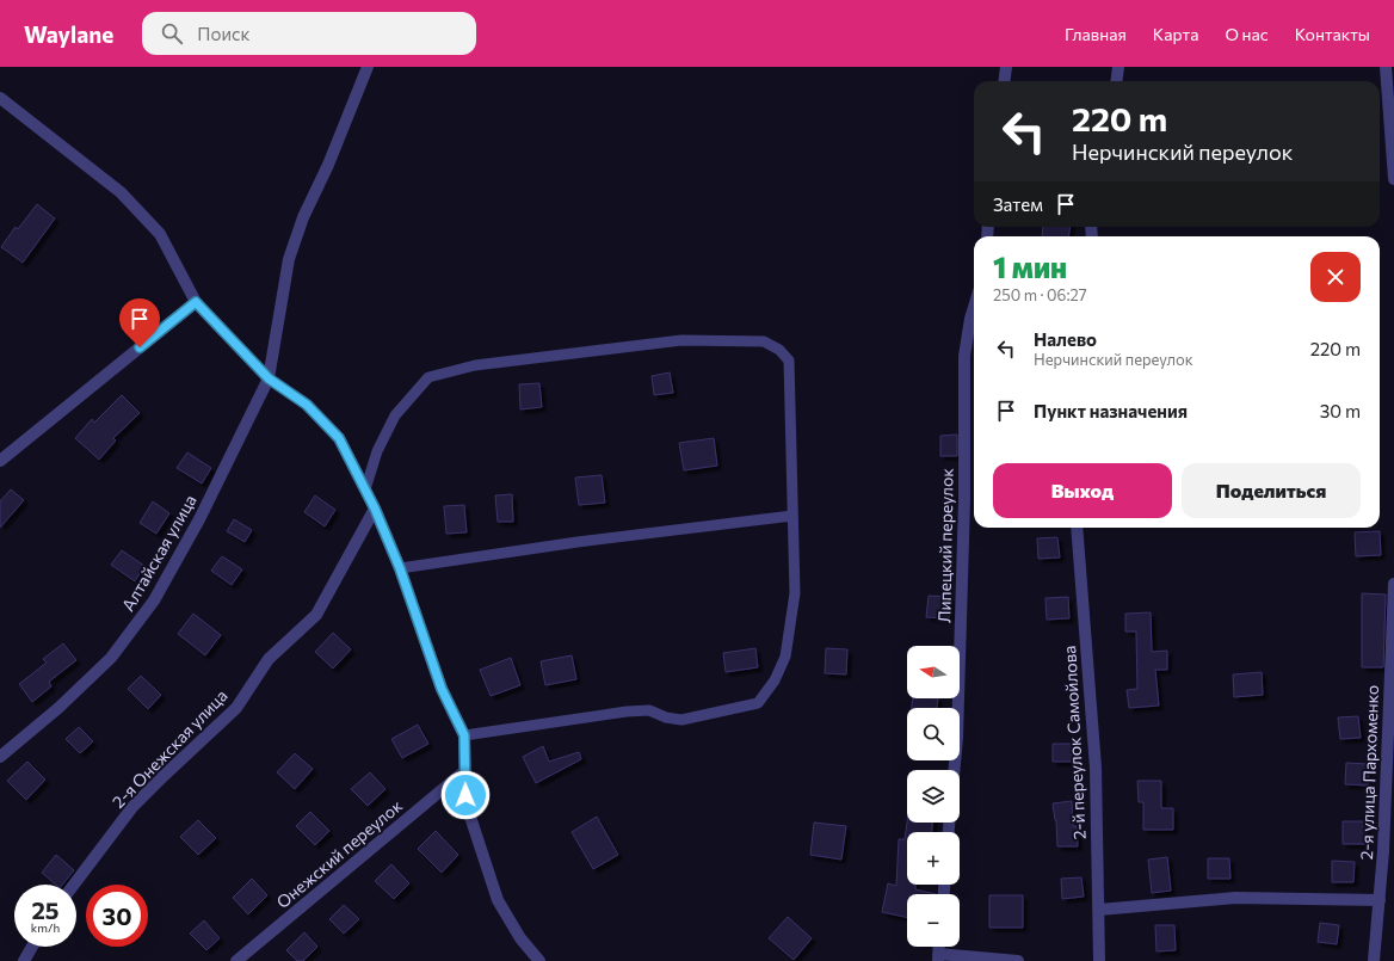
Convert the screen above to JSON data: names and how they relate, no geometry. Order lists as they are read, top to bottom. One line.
{"streets":{"street":["Липецкий переулок","Алтайская улица","2-й переулок Самойлова","2-я Онежская улица","2-я улица Пархоменко","Онежский переулок"]},"north":"left","page":{"header":"Waylane","search":"Поиск","nav":["Главная","Карта","О нас","Контакты"],"turn":["220 m","Нерчинский переулок"],"then":"Затем","heading":["1 мин","250 m · 06:27"],"list":[{"name":"Налево","note":"Нерчинский переулок","value":"220 m"},{"name":"Пункт назначения","value":"30 m"}],"buttons":["Выход","Поделиться"],"map_buttons":["+","−"],"speed":"25 km/h","limit":"30"}}
